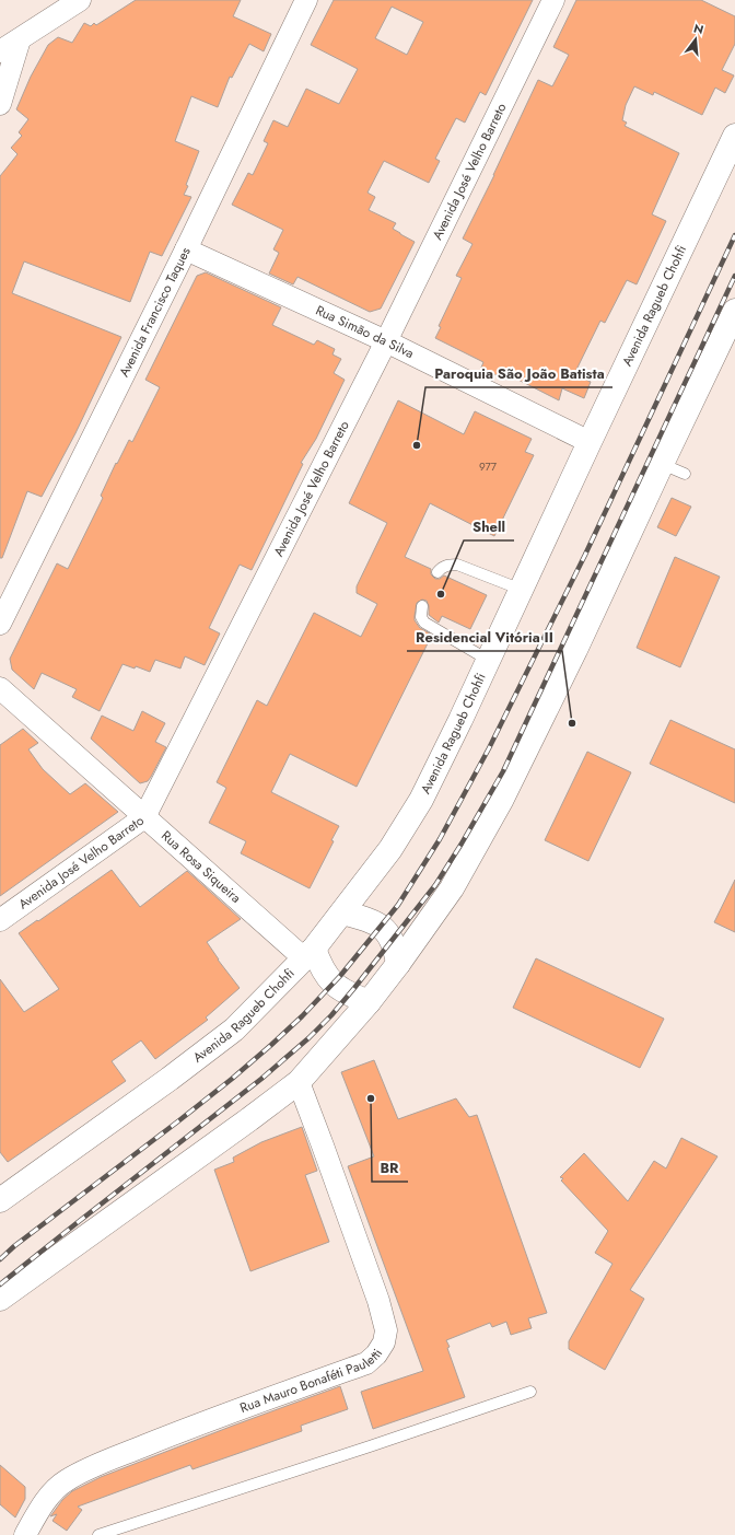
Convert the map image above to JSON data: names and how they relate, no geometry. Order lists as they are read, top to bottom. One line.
{"streets":{"highway":["Avenida Ragueb Chohfi"],"street":["Avenida José Velho Barreto","Avenida Francisco Taques","Rua Simão da Silva","Rua Rosa Siqueira","Rua Mauro Bonaféti Pauletti"]},"crossings":[["Avenida José Velho Barreto","Rua Simão da Silva"],["Avenida José Velho Barreto","Rua Rosa Siqueira"],["Avenida Ragueb Chohfi","Rua Simão da Silva"],["Avenida Ragueb Chohfi","Rua Rosa Siqueira"],["Avenida Francisco Taques","Rua Simão da Silva"]],"places":["Paroquia São João Batista","Shell","Residencial Vitória II","BR"],"house_numbers":["977"],"north":"top"}
